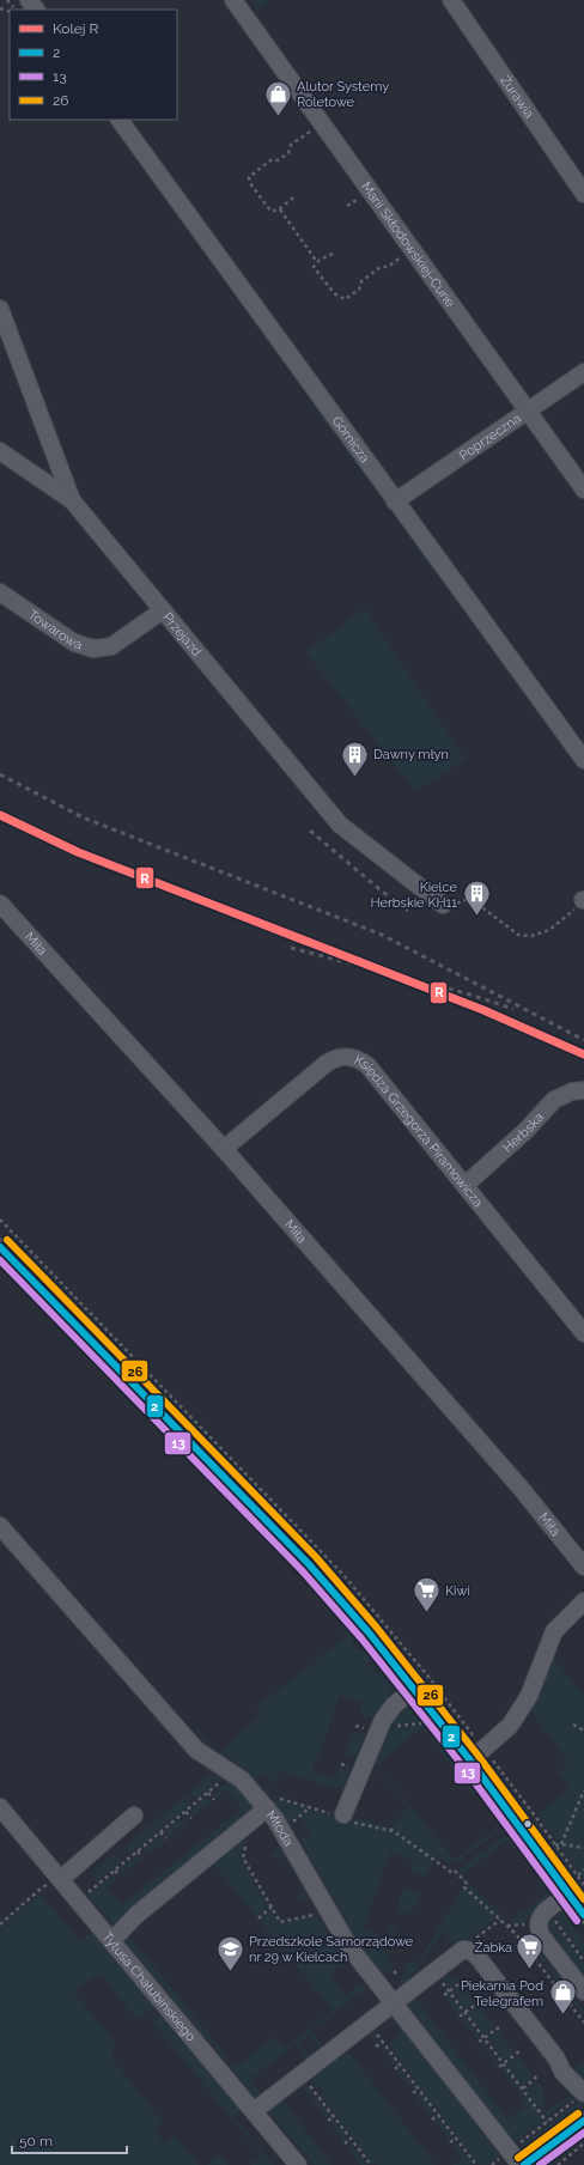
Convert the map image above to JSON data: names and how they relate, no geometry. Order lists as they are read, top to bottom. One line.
{"streets":{"street":["Żurawia","Marii Skłodowskiej-Curie","Poprzeczna","Górnicza","Towarowa","Przejazd","Miła","Herbska","Księdza Grzegorza Piramowicza","Młoda","Tytusa Chałubińskiego"]},"crossings":[["Marii Skłodowskiej-Curie","Poprzeczna"],["Poprzeczna","Górnicza"],["Towarowa","Przejazd"],["Miła","Księdza Grzegorza Piramowicza"],["Herbska","Księdza Grzegorza Piramowicza"]],"places":{"shop":["Alutor Systemy Roletowe","Piekarnia Pod Telegrafem"],"building":["Dawny młyn","Kielce Herbskie KH11"],"supermarket":["Kiwi","Żabka"],"school or university":["Przedszkole Samorządowe nr 29 w Kielcach"]},"lines":["rail line R","transit line 26","transit line 2","transit line 13"],"legend":["Kolej R","2","13","26"],"scale_bar":"50 m"}
